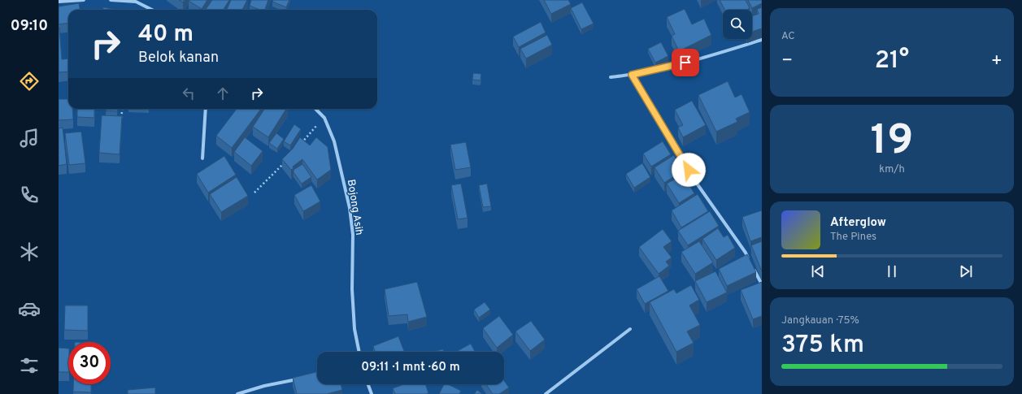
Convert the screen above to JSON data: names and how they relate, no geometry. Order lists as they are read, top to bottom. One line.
{"streets":{"street":["Bojong Asih"]},"page":{"tabs":"09:10","tile":["AC",["19","km/h"],["Jangkauan · 75%","375 km"]],"turn":["40 m","Belok kanan"],"heat":["−","21°","+"],"song":["Afterglow","The Pines"],"limit":"30","trip":"09:11 · 1 mnt · 60 m"}}
